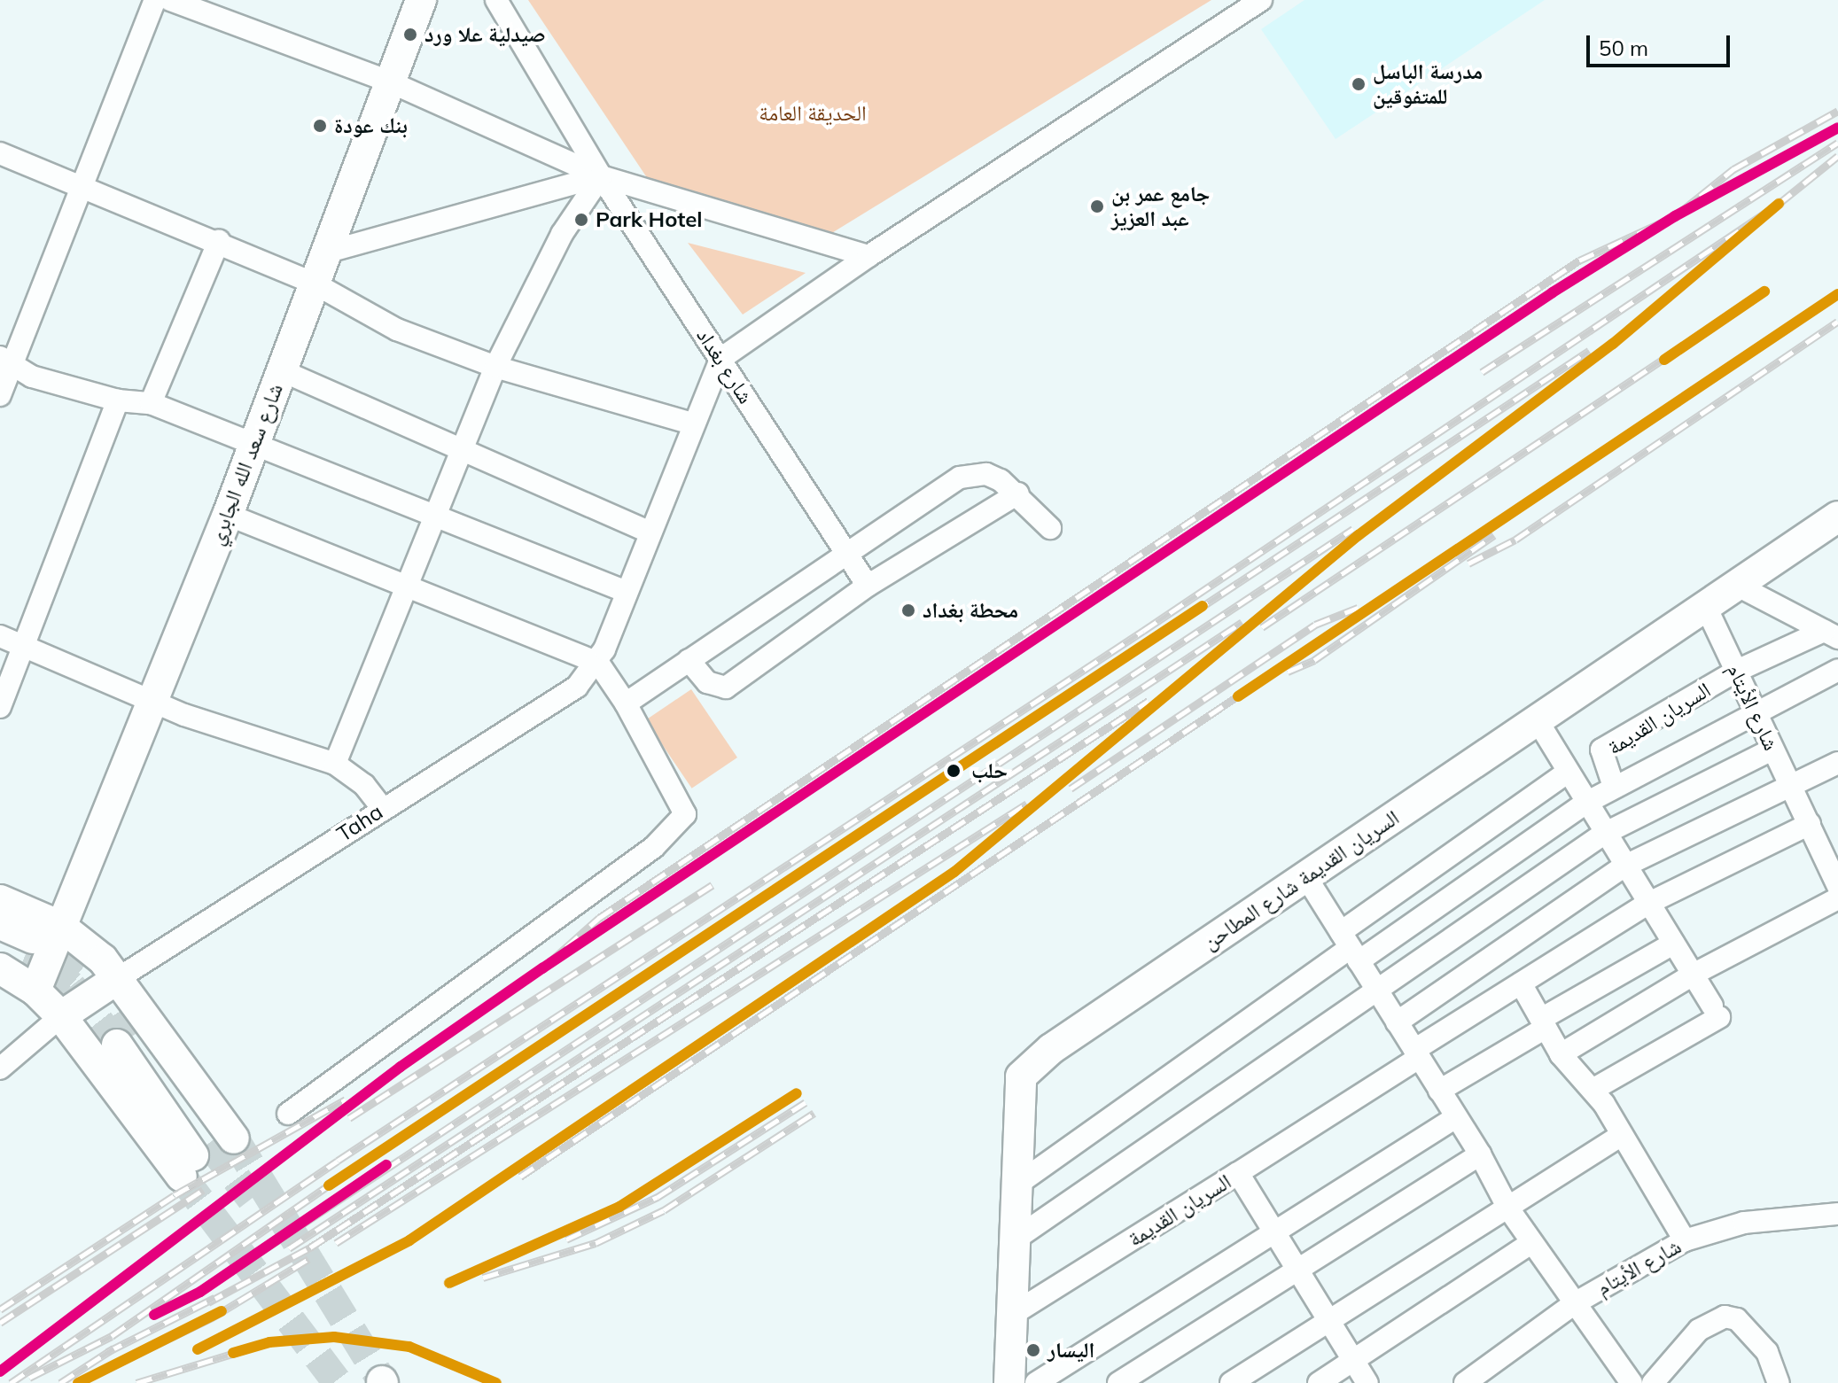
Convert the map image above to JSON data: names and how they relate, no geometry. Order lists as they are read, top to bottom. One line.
{"streets":{"main road":["شارع سعد الله الجابري","السريان القديمة شارع المطاحن"],"street":["شارع بغداد","شارع الأيتام","السريان القديمة","Taha"]},"crossings":[["شارع الأيتام","السريان القديمة"],["شارع الأيتام","السريان القديمة شارع المطاحن"],["السريان القديمة","السريان القديمة شارع المطاحن"]],"parks":["الحديقة العامة"],"places":["صيدلية علا ورد","مدرسة الباسل للمتفوقين","بنك عودة","جامع عمر بن عبد العزيز","Park Hotel","محطة بغداد","حلب","اليسار"],"scale_bar":"50 m"}
